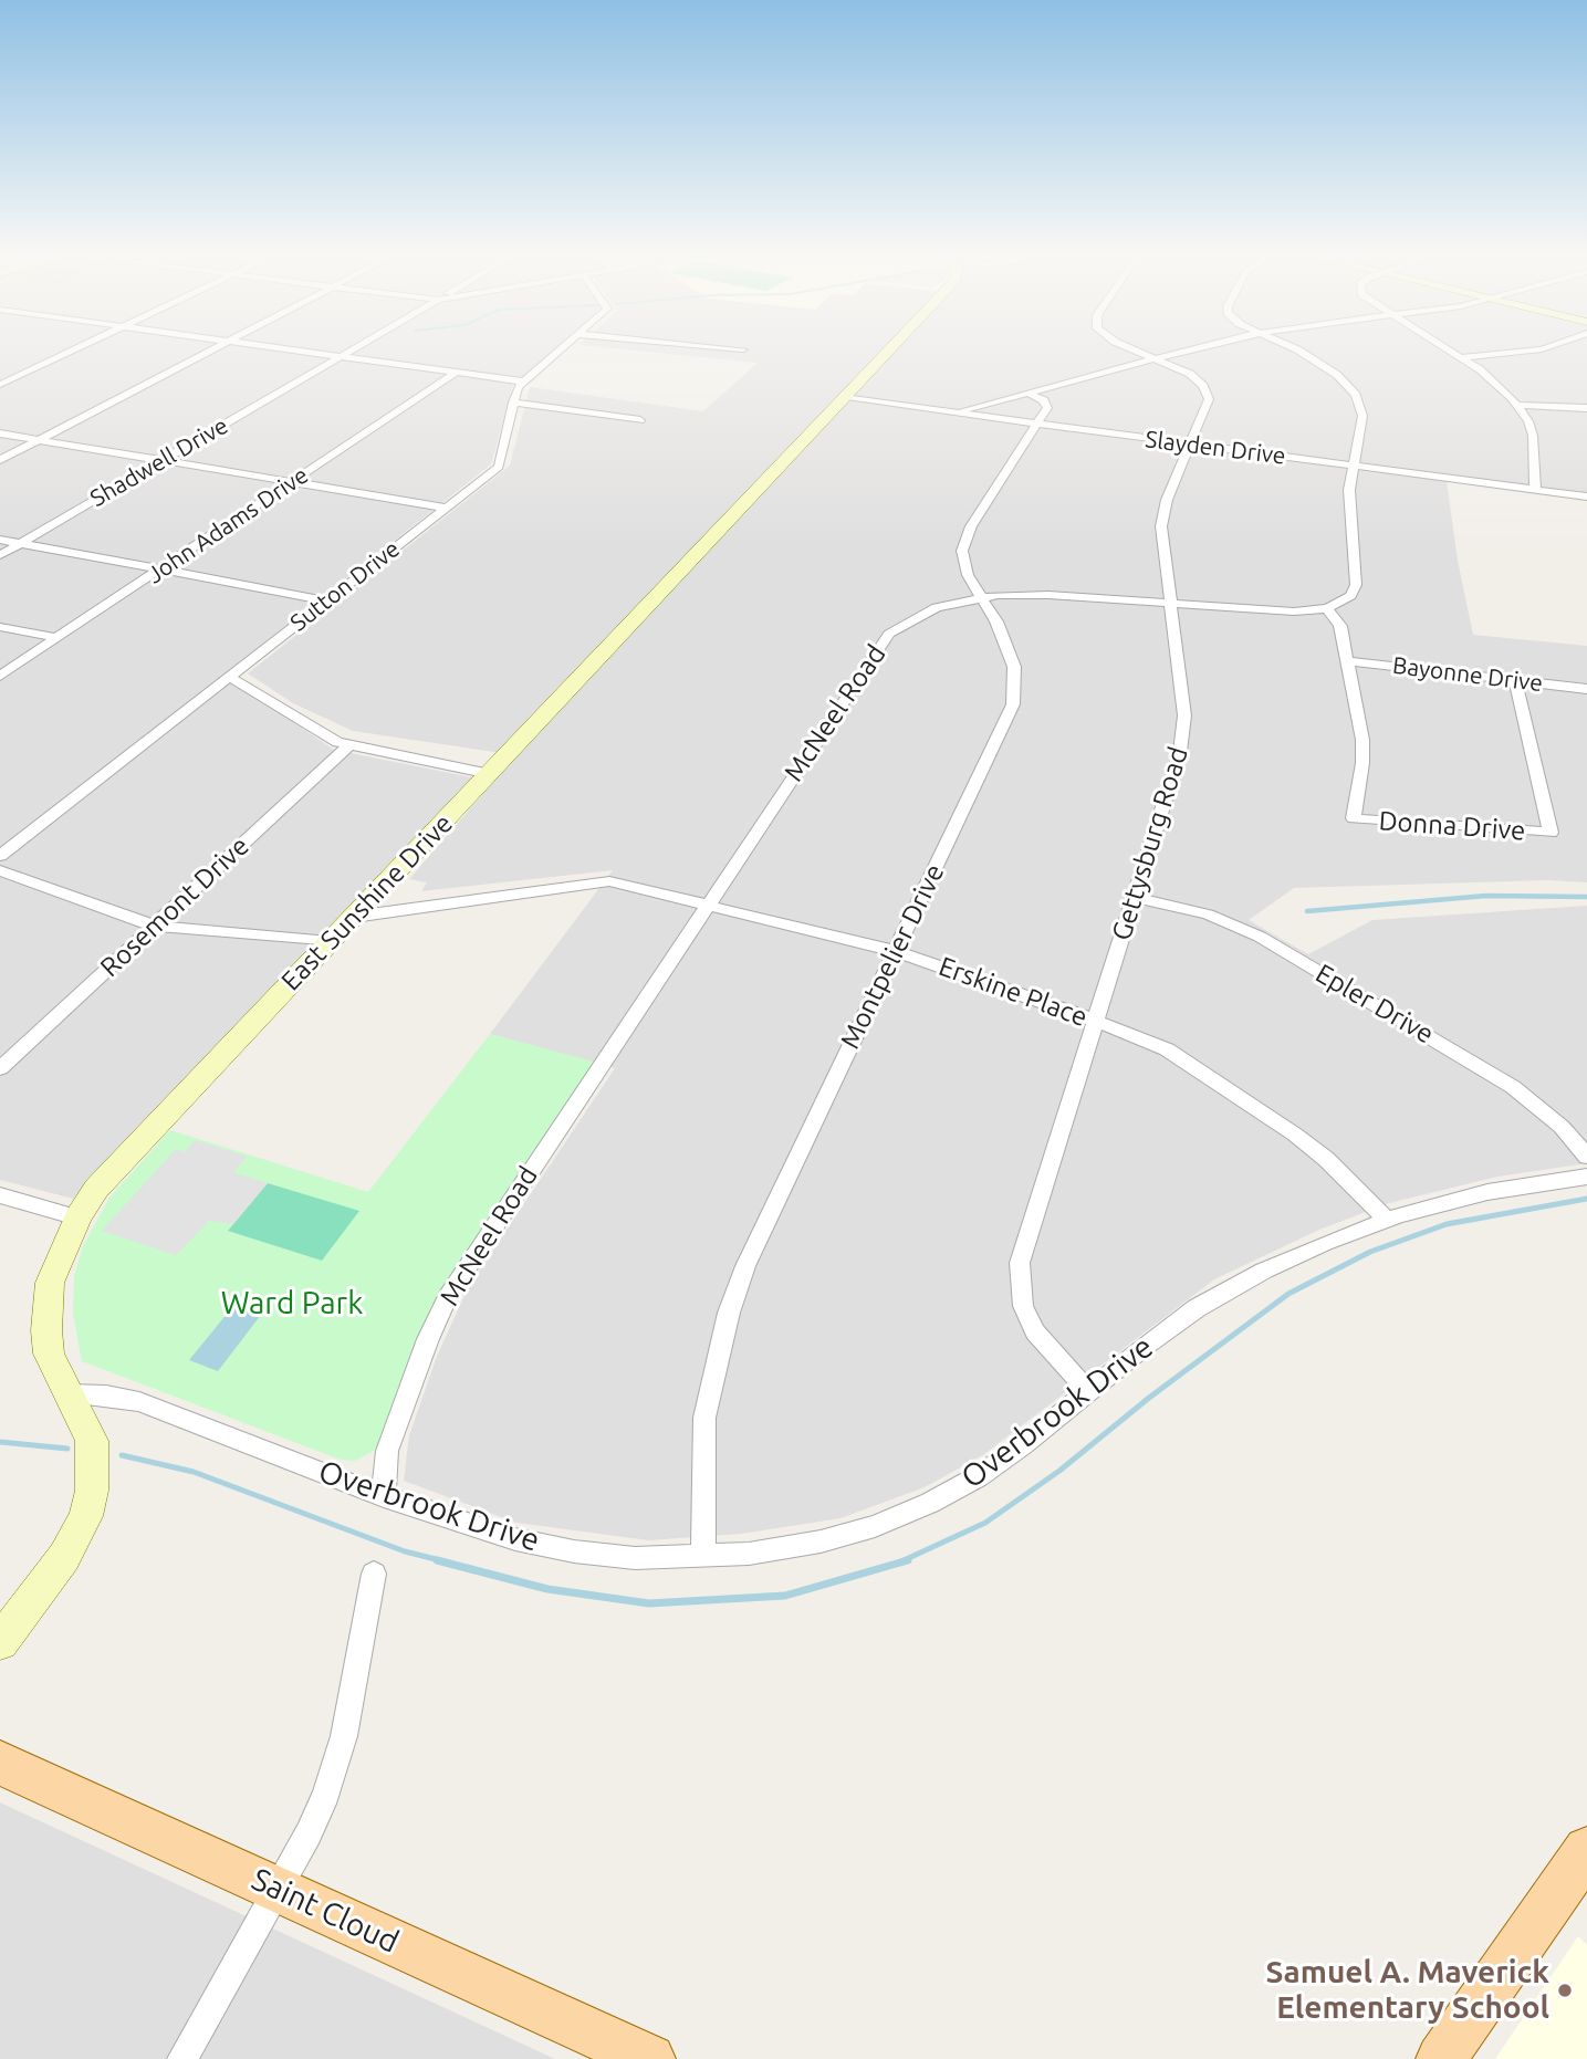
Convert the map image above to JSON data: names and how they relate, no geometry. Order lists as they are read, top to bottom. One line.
{"streets":{"main road":["Saint Cloud"],"street":["Slayden Drive","Shadwell Drive","John Adams Drive","Sutton Drive","Bayonne Drive","McNeel Road","Donna Drive","Gettysburg Road","East Sunshine Drive","Rosemont Drive","Montpelier Drive","Erskine Place","Epler Drive","Overbrook Drive"]},"crossings":[["Slayden Drive","Gettysburg Road"],["Slayden Drive","East Sunshine Drive"],["Slayden Drive","Montpelier Drive"],["Bayonne Drive","Donna Drive"],["McNeel Road","Gettysburg Road"],["McNeel Road","Montpelier Drive"],["McNeel Road","Erskine Place"],["McNeel Road","Overbrook Drive"],["Gettysburg Road","Erskine Place"],["Gettysburg Road","Epler Drive"],["Gettysburg Road","Overbrook Drive"],["East Sunshine Drive","Erskine Place"],["East Sunshine Drive","Overbrook Drive"],["Montpelier Drive","Erskine Place"],["Montpelier Drive","Overbrook Drive"],["Erskine Place","Overbrook Drive"]],"parks":["Ward Park"],"places":["Samuel A. Maverick Elementary School"]}
